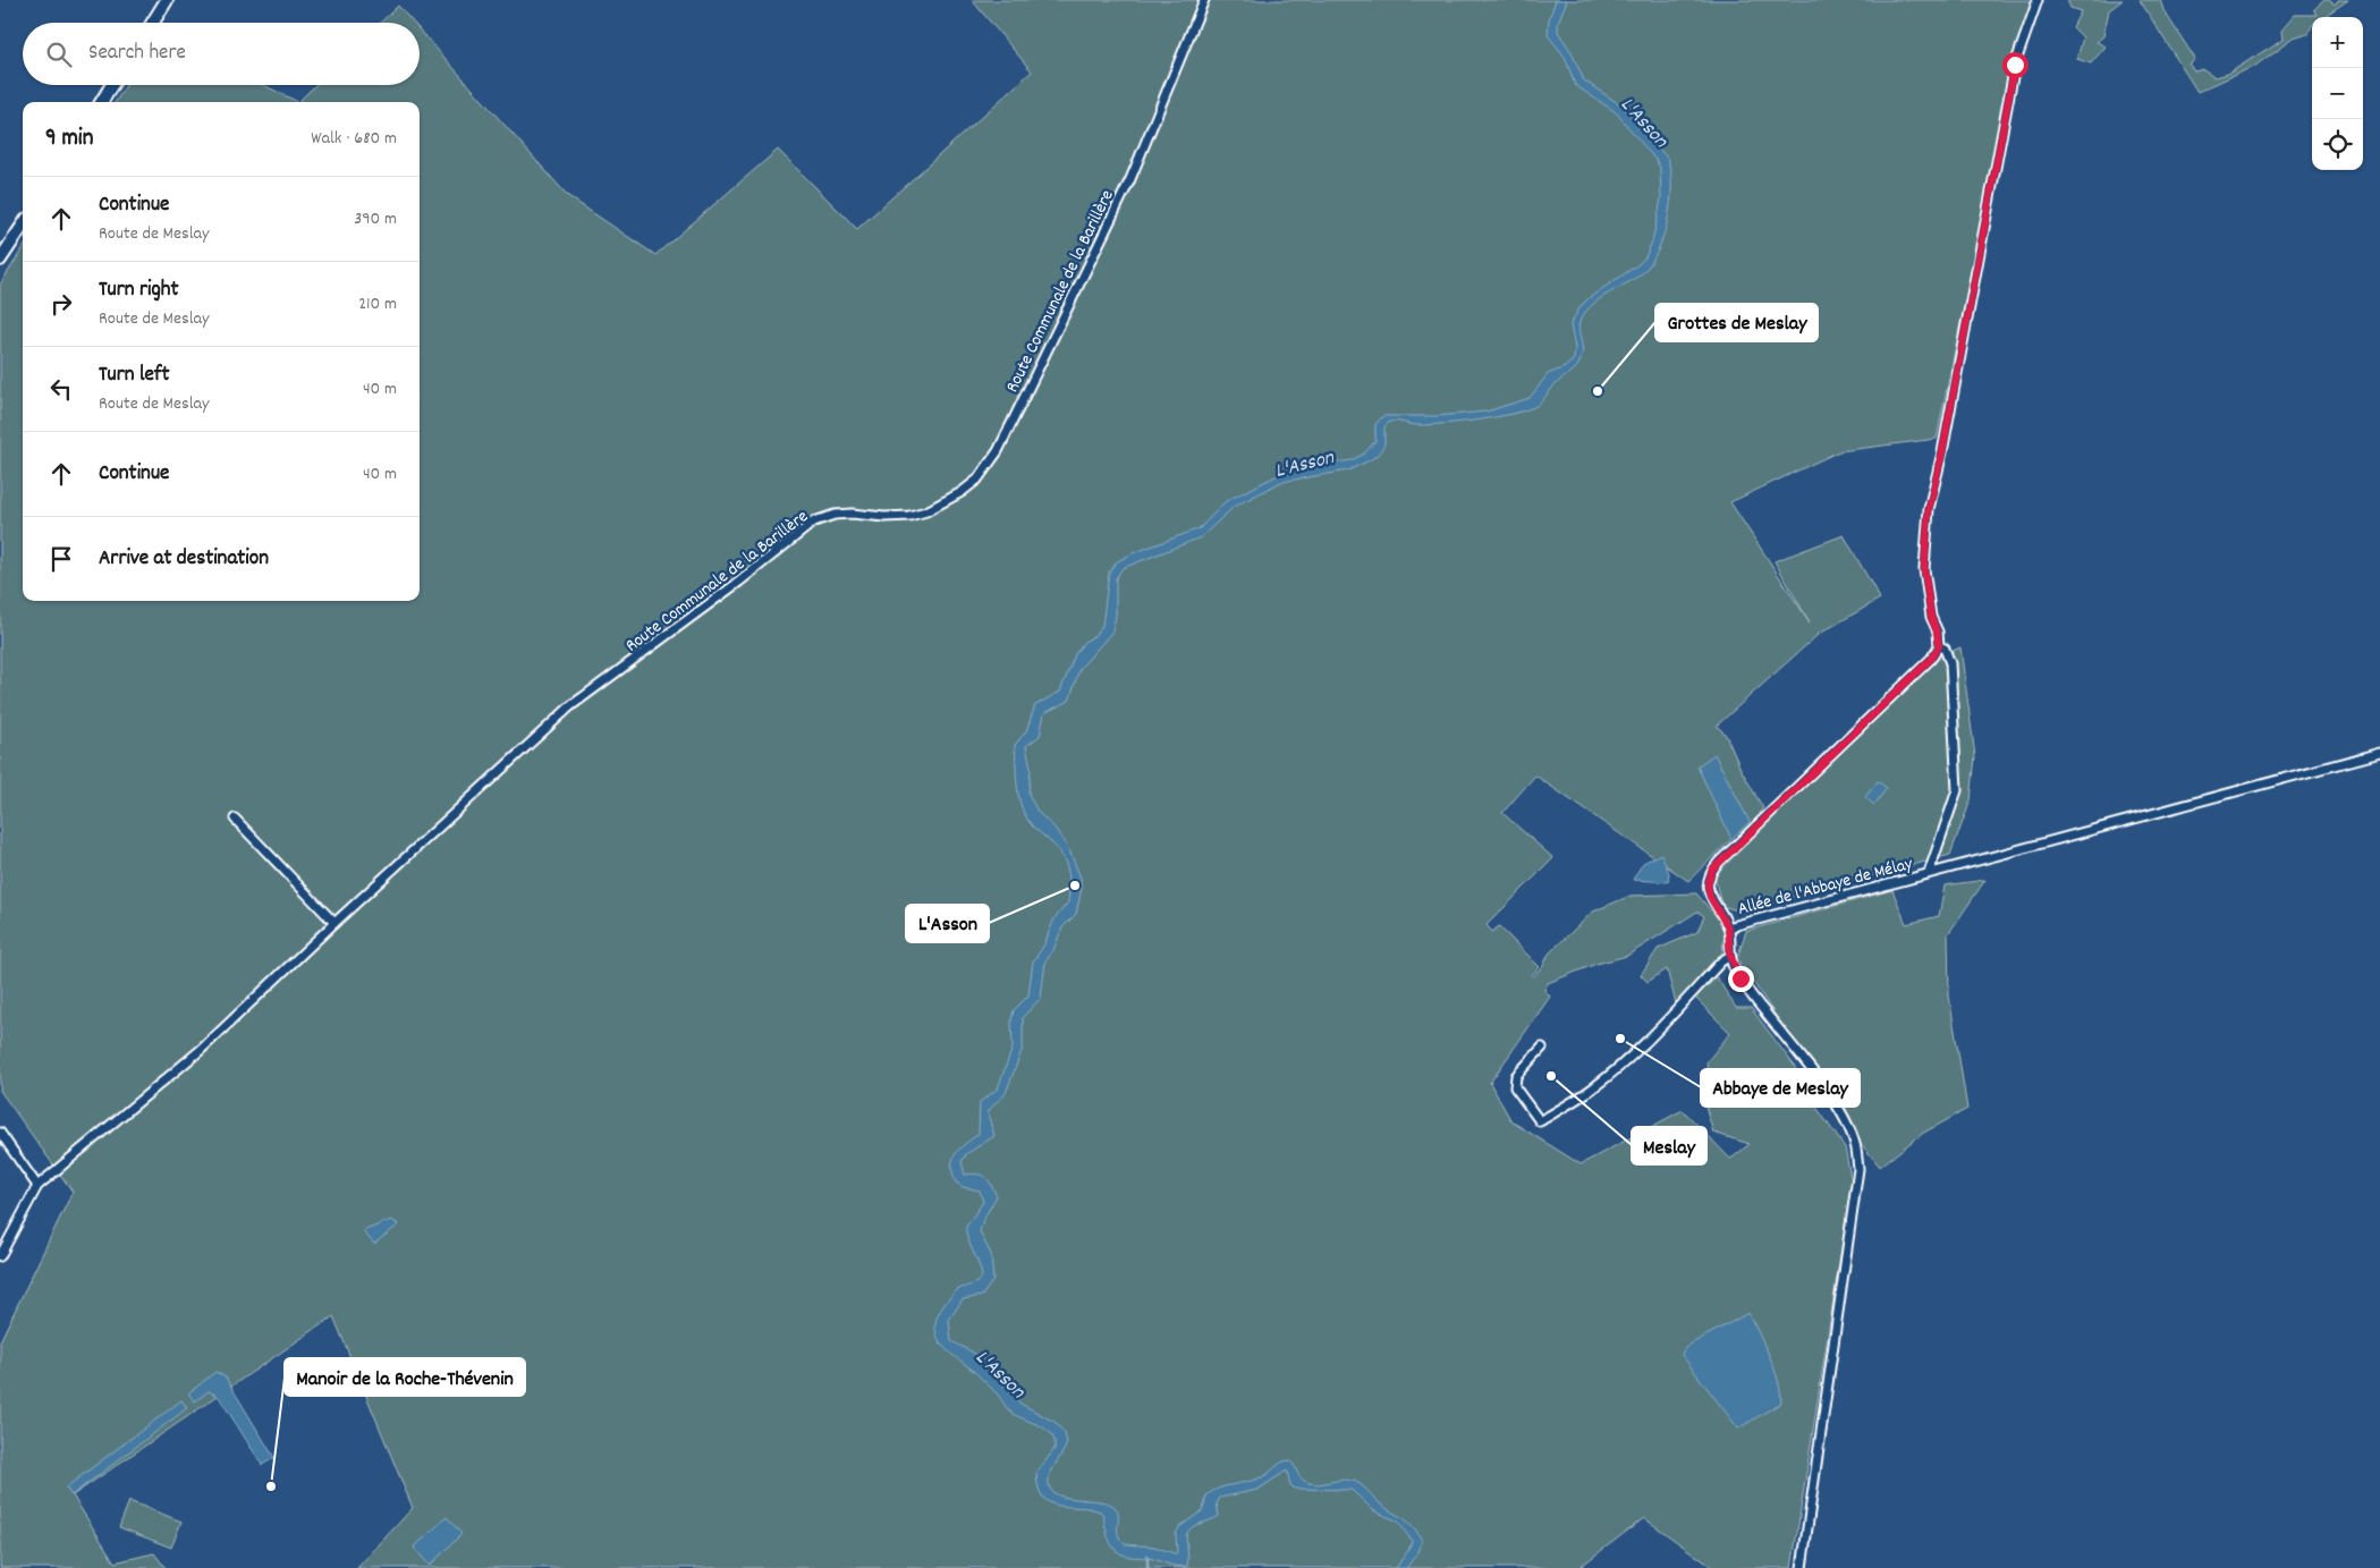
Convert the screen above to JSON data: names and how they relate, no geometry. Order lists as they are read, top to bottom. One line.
{"streets":{"street":["Route Communale de la Barillère","Allée de l'Abbaye de Mélay"]},"water":["L'Asson"],"places":["Grottes de Meslay","L'Asson","Abbaye de Meslay","Meslay","Manoir de la Roche-Thévenin"],"page":{"map_buttons":["+","−"],"search":"Search here","heading":["9 min","Walk · 680 m"],"list":[["Continue","Route de Meslay","390 m"],["Turn right","Route de Meslay","210 m"],["Turn left","Route de Meslay","40 m"],["Continue","40 m"],"Arrive at destination"]}}
